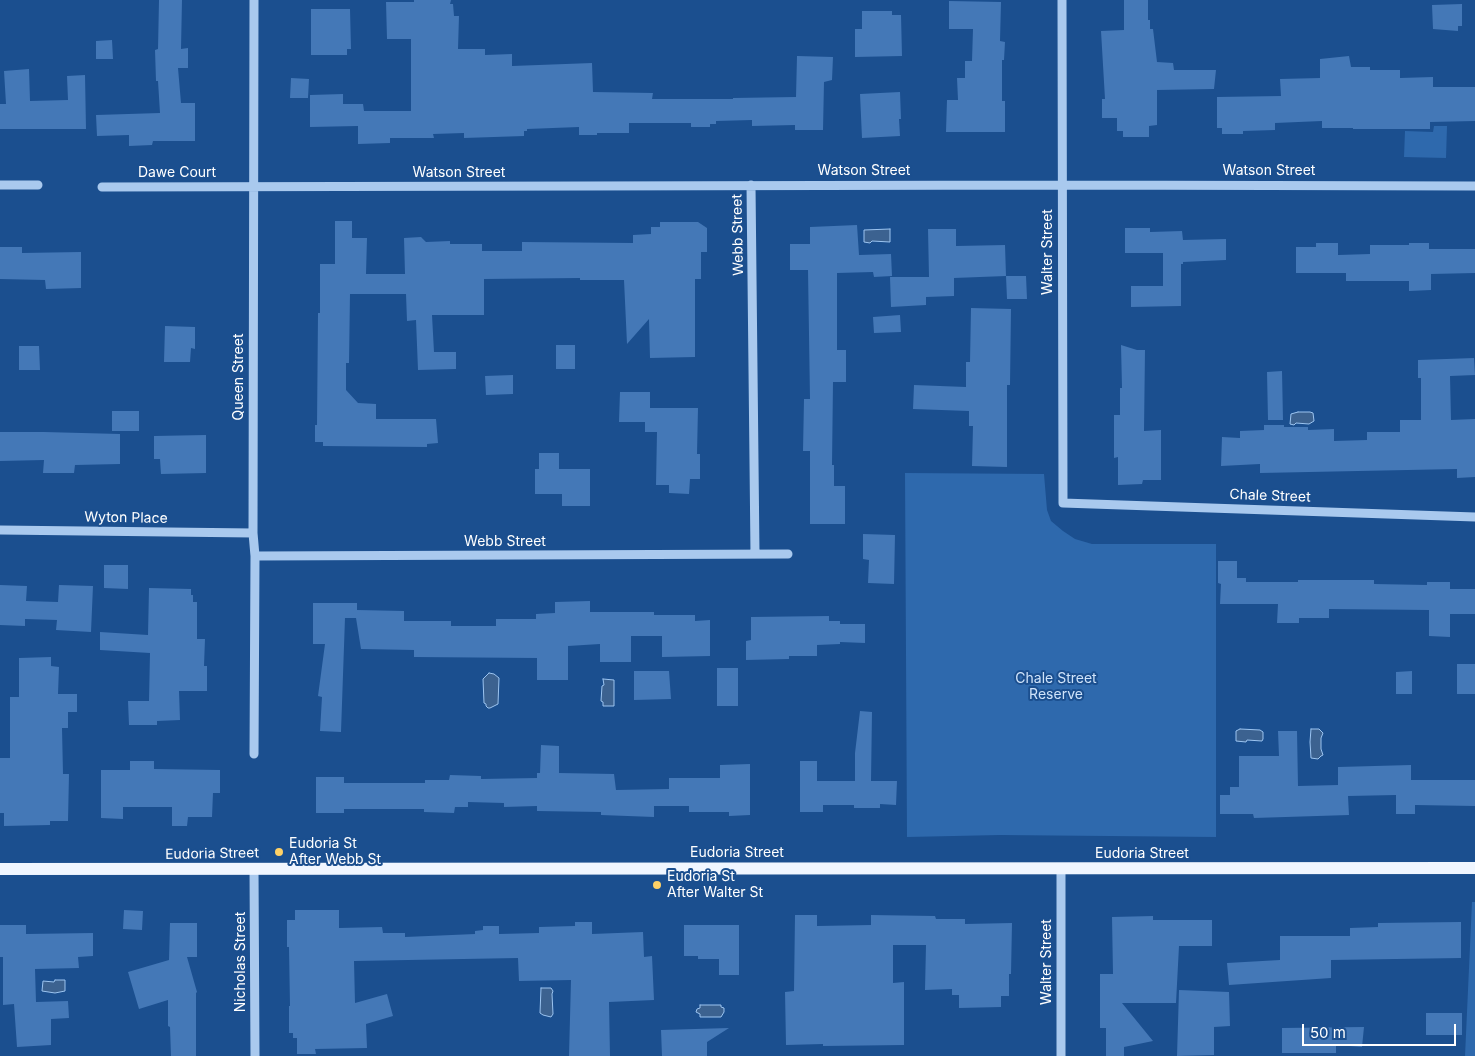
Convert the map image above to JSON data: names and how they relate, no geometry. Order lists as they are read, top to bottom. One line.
{"streets":{"main road":["Eudoria Street"],"street":["Watson Street","Dawe Court","Webb Street","Walter Street","Queen Street","Chale Street","Wyton Place","Nicholas Street"]},"crossings":[["Watson Street","Dawe Court"],["Watson Street","Webb Street"],["Watson Street","Walter Street"],["Watson Street","Queen Street"],["Dawe Court","Queen Street"],["Webb Street","Queen Street"],["Walter Street","Chale Street"],["Walter Street","Eudoria Street"],["Queen Street","Wyton Place"],["Eudoria Street","Nicholas Street"]],"parks":["Chale Street Reserve"],"places":["Eudoria St After Webb St","Eudoria St After Walter St"],"scale_bar":"50 m"}
